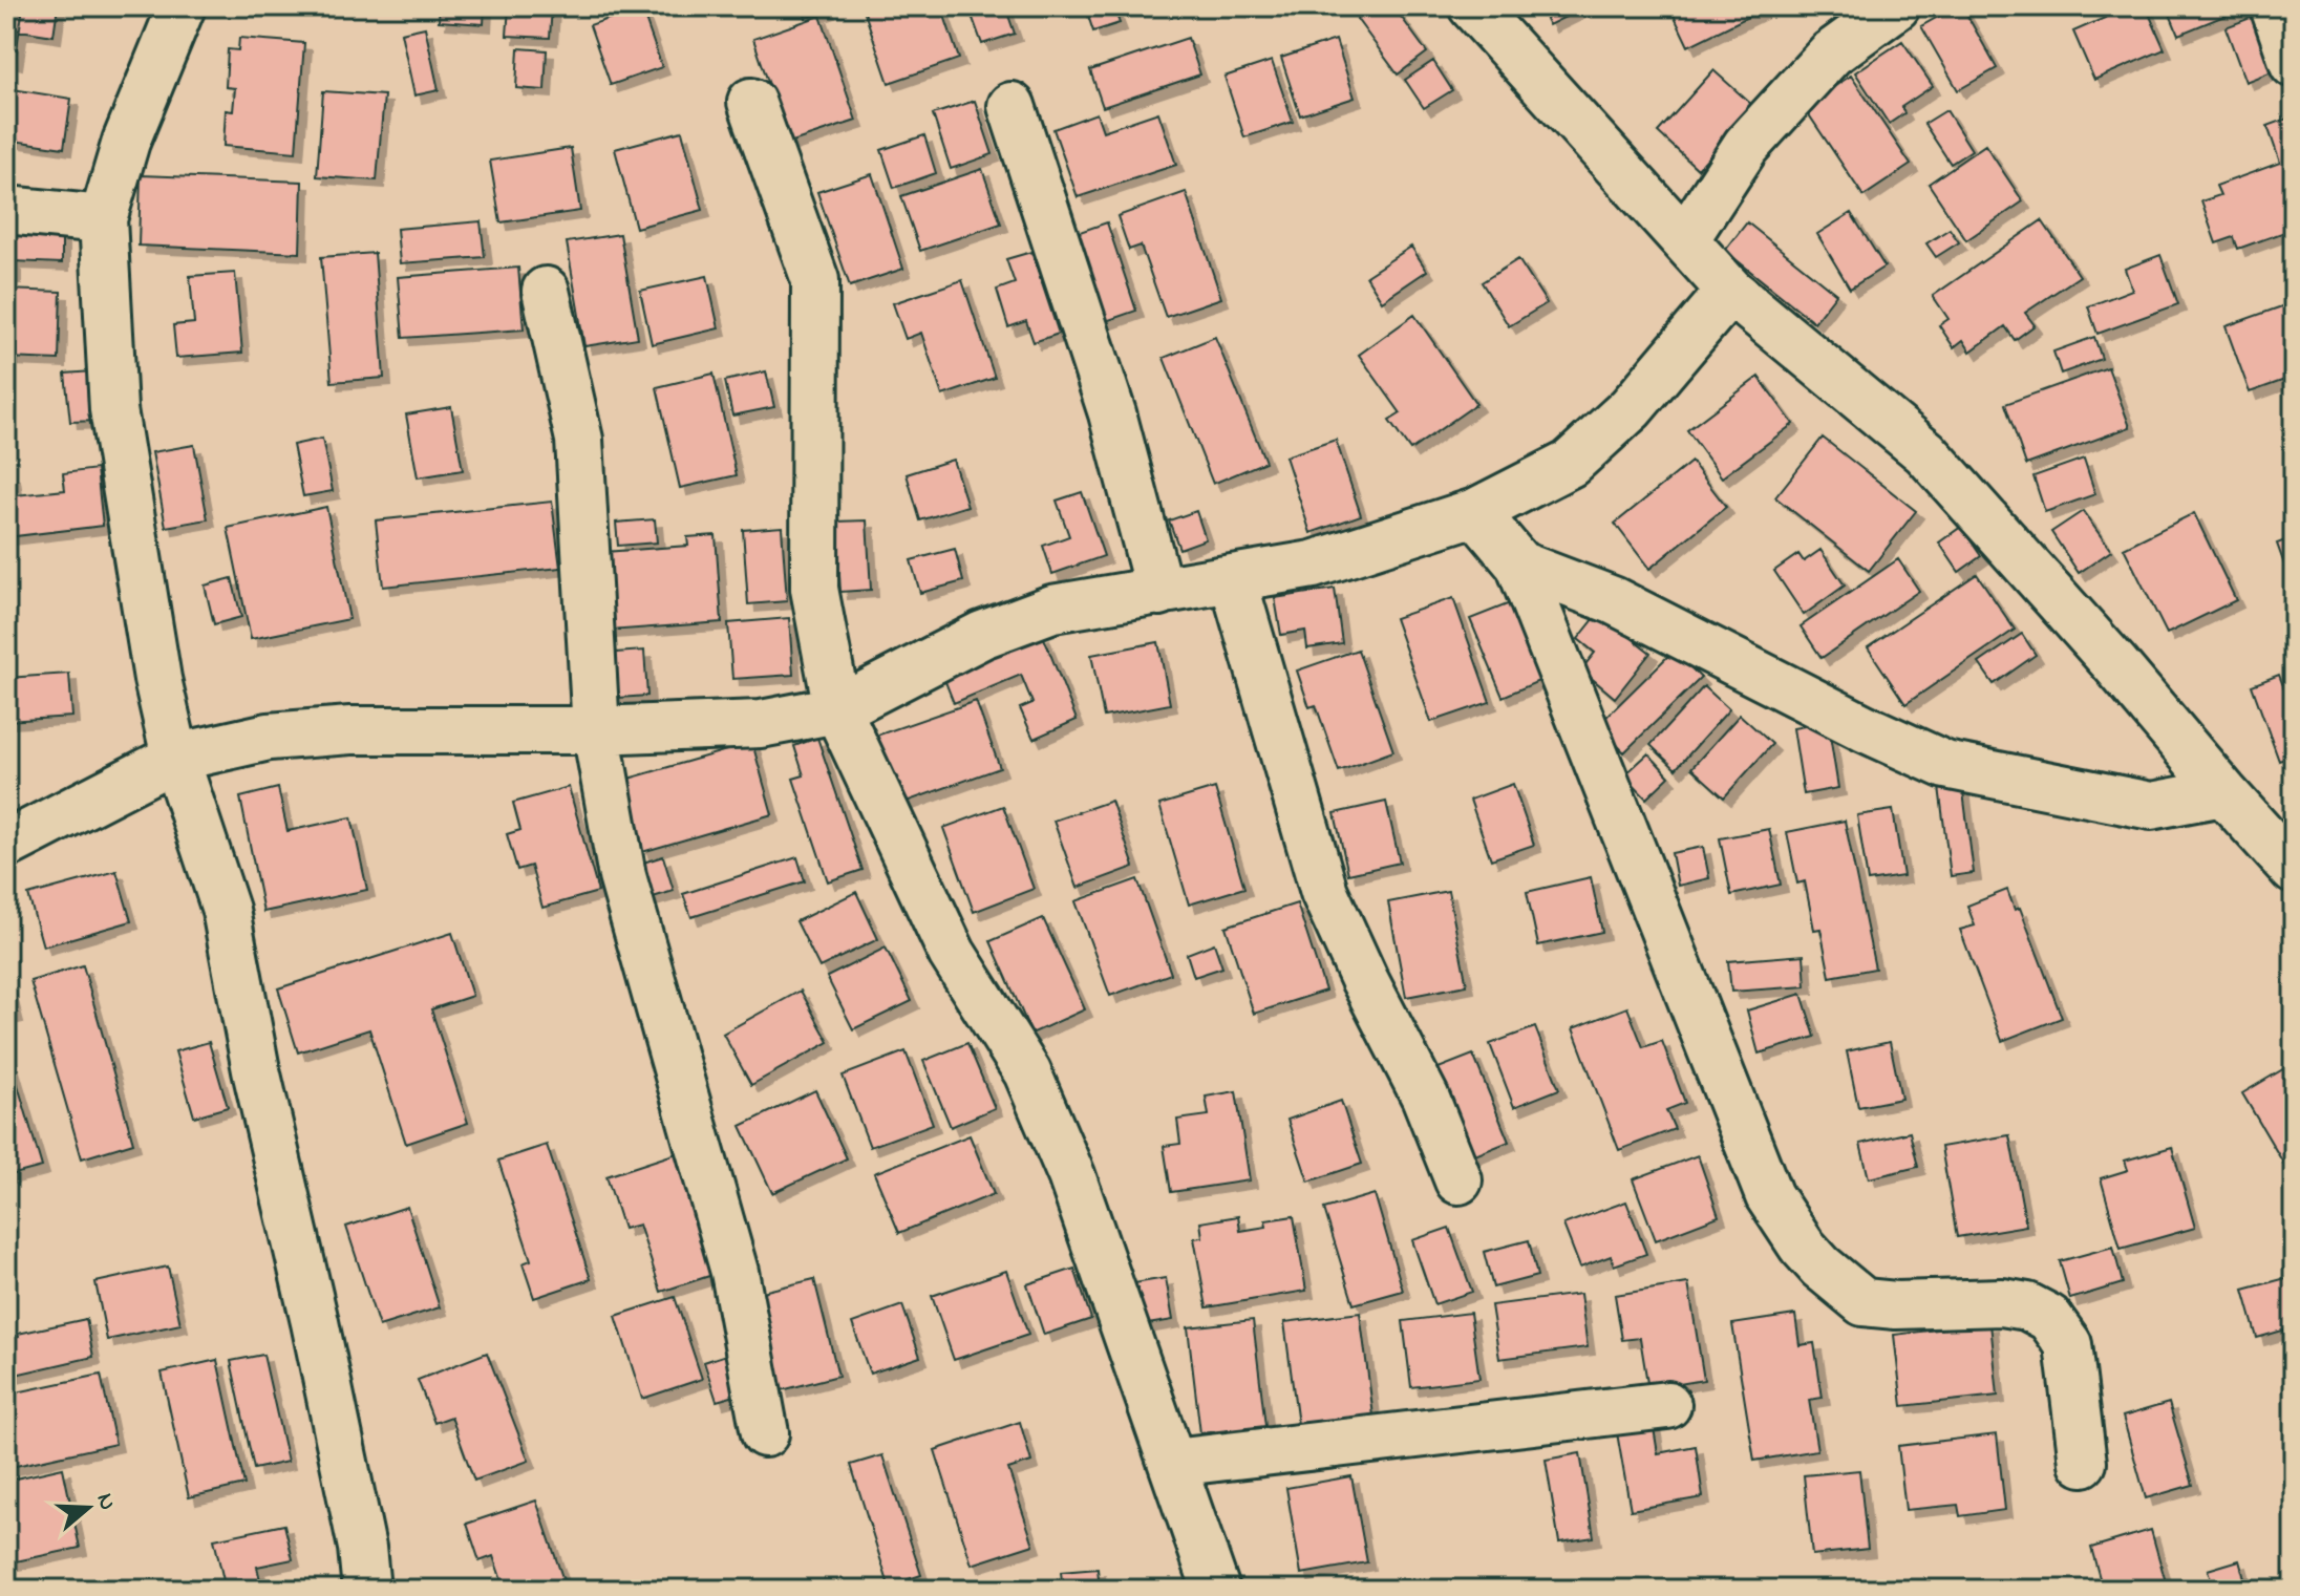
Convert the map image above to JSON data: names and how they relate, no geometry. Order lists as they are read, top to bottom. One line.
{"north":"right"}
